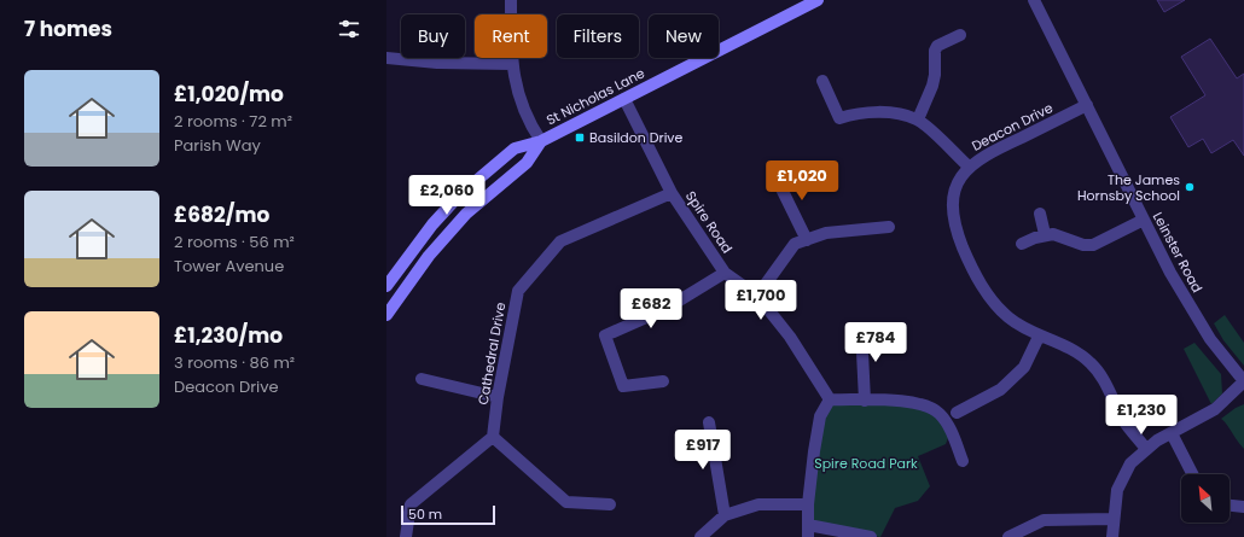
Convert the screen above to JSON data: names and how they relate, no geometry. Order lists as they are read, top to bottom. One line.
{"streets":{"main road":["St Nicholas Lane"],"street":["Deacon Drive","Spire Road","Leinster Road","Cathedral Drive"]},"crossings":[["St Nicholas Lane","Spire Road"],["Deacon Drive","Leinster Road"],["Spire Road","Cathedral Drive"]],"parks":["Spire Road Park"],"places":{"transit":["Basildon Drive"],"other":["The James Hornsby School"]},"scale_bar":"50 m","north":"top left","page":{"heading":"7 homes","chip":["Buy","Rent","Filters","New"],"list":[{"name":"£1,020/mo","note":"2 rooms · 72 m² · Parish Way"},{"name":"£682/mo","note":"2 rooms · 56 m² · Tower Avenue"},{"name":"£1,230/mo","note":"3 rooms · 86 m² · Deacon Drive"}],"price":["£1,020","£2,060","£1,700","£682","£784","£1,230","£917"],"scale":"50 m"}}
